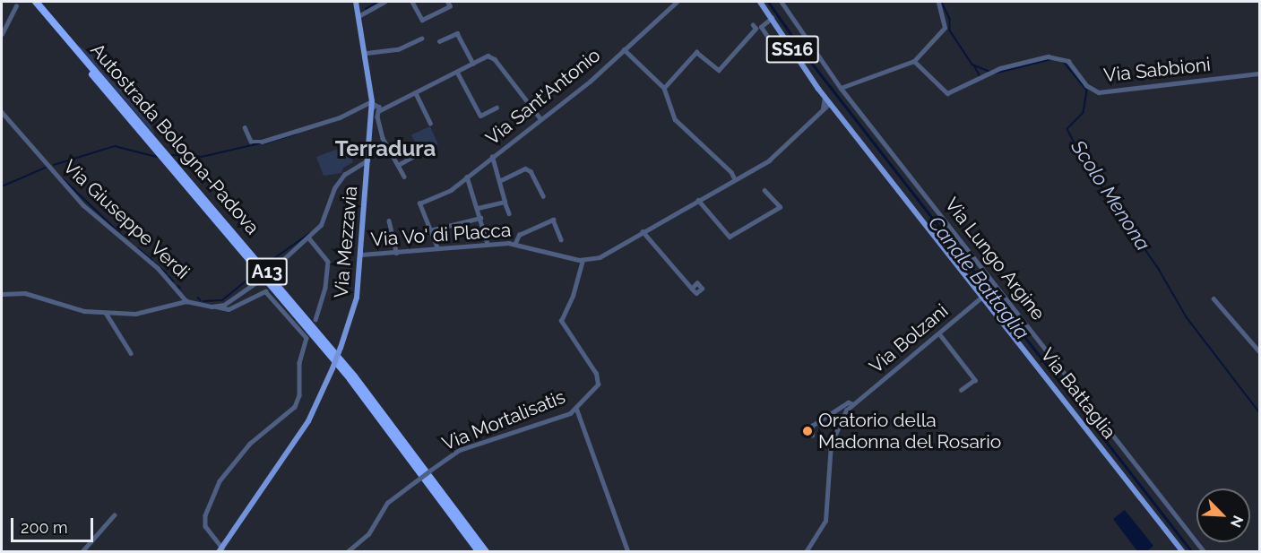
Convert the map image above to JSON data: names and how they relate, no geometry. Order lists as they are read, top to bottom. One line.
{"streets":{"highway":["Autostrada Bologna-Padova","A13"],"main road":["SS16","Via Mezzavia","Via Battaglia"],"street":["Via Sabbioni","Via Sant'Antonio","Via Giuseppe Verdi","Via Vo' di Placca","Via Lungo Argine","Via Bolzani","Via Mortalisatis"]},"crossings":[["SS16","Via Battaglia"],["Via Vo' di Placca","Via Mezzavia"],["Via Vo' di Placca","Via Mortalisatis"],["Via Bolzani","Via Battaglia"]],"districts":["Terradura"],"water":["Scolo Menona","Canale Battaglia"],"places":["Oratorio della Madonna del Rosario"],"scale_bar":"200 m","north":"bottom right"}
